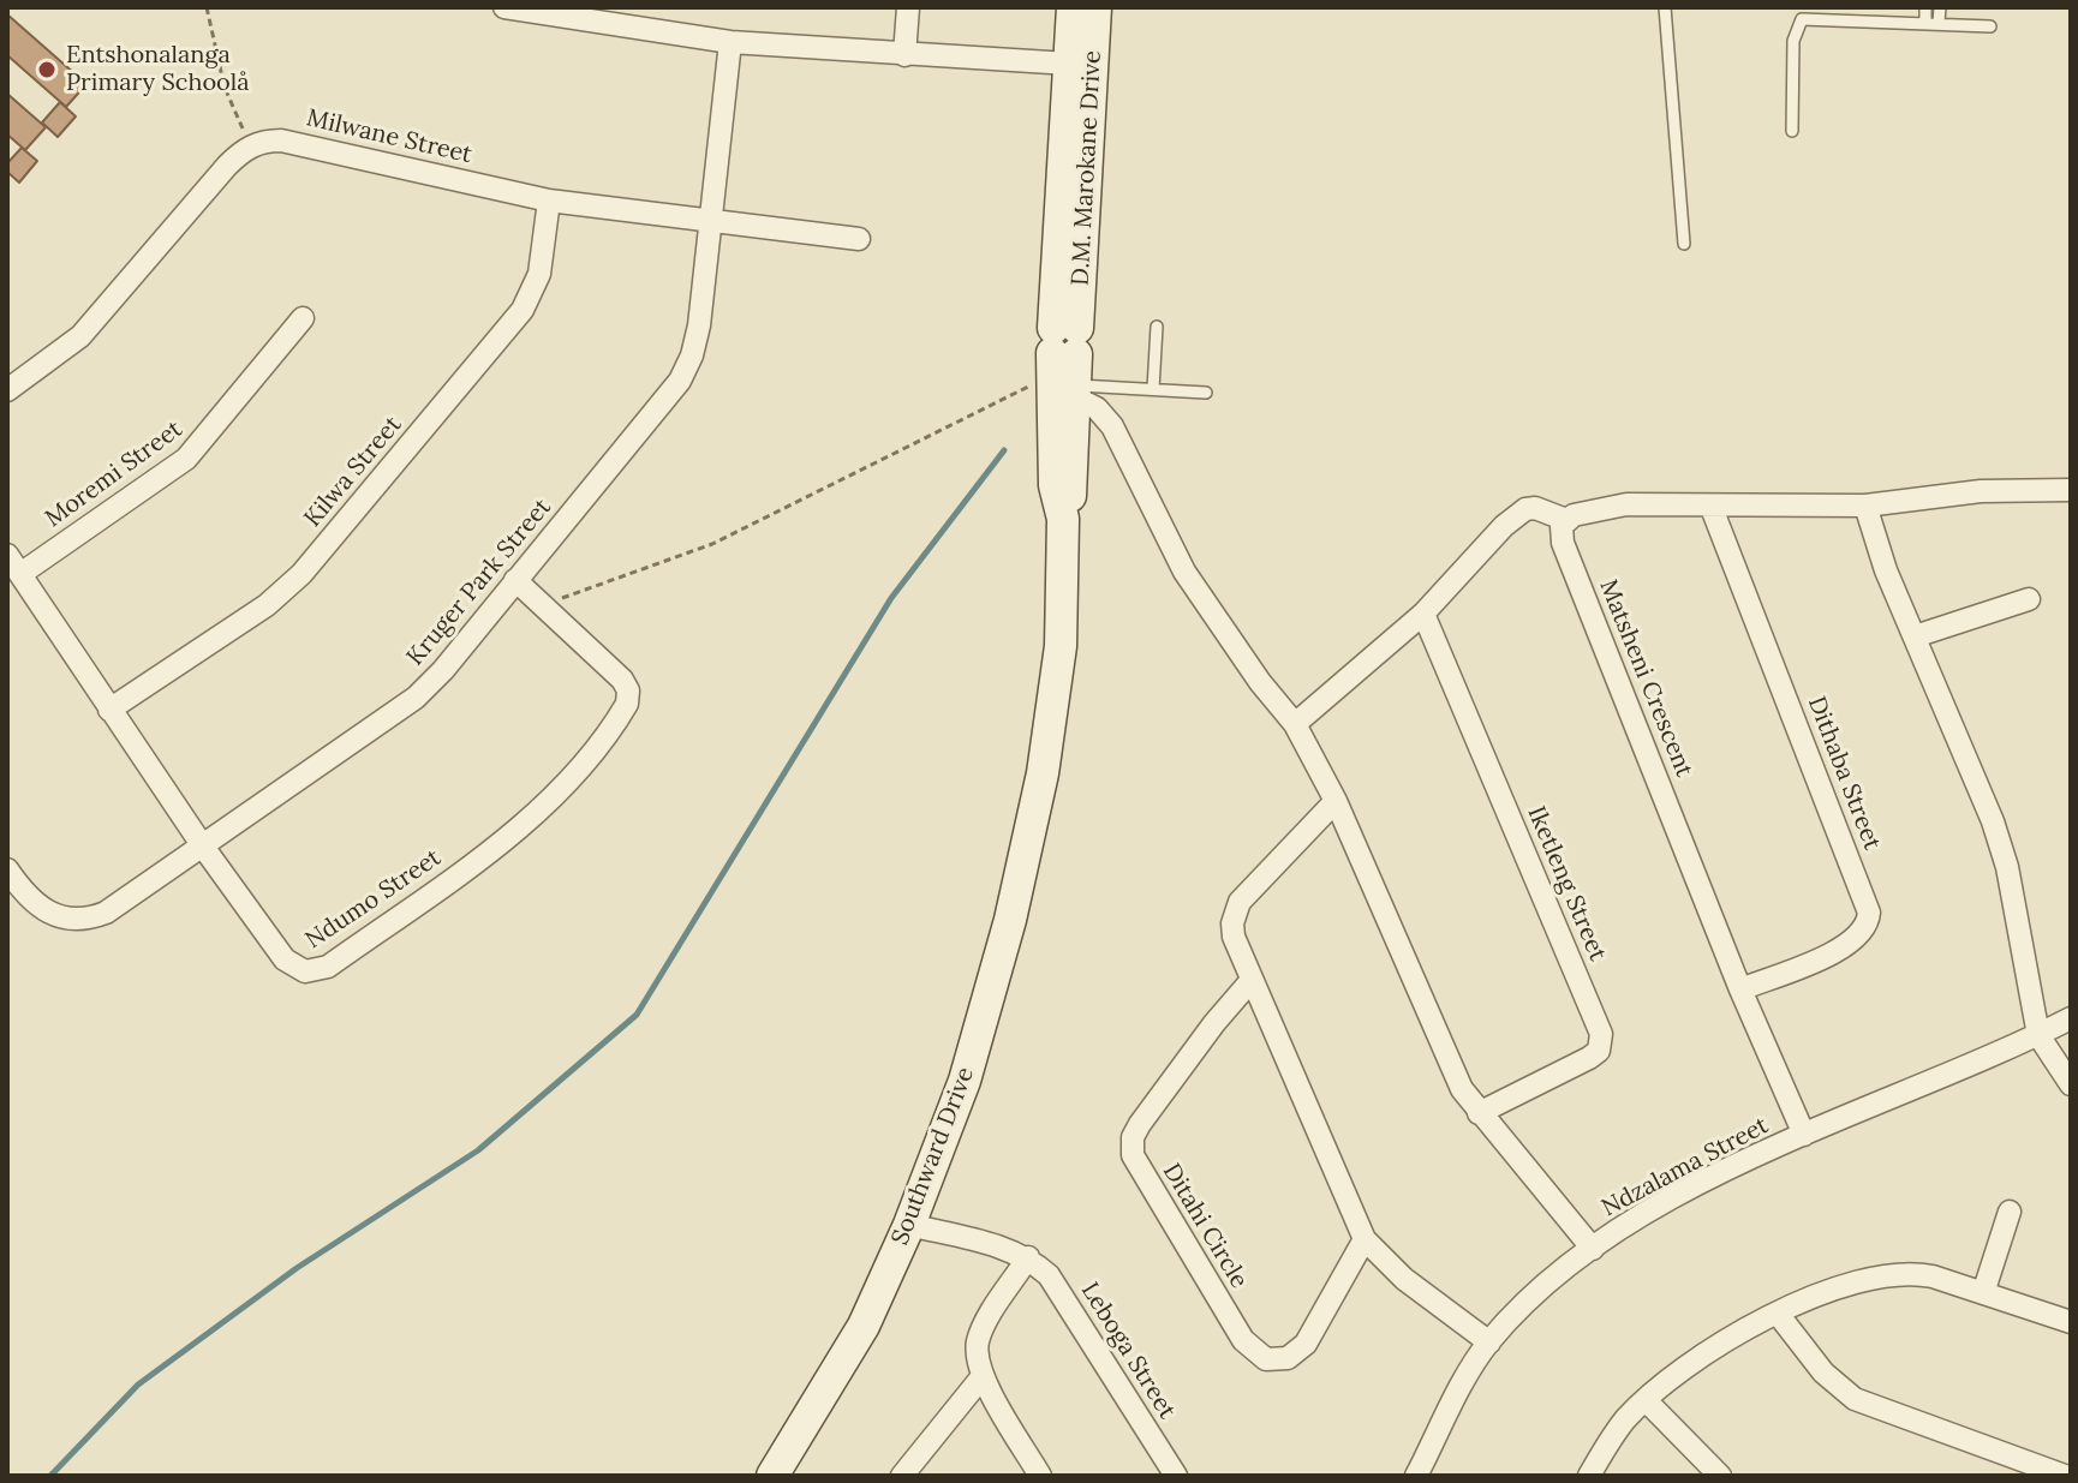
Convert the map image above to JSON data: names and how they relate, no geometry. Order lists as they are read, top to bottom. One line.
{"streets":{"main road":["D.M. Marokane Drive","Southward Drive"],"street":["Milwane Street","Kilwa Street","Moremi Street","Kruger Park Street","Matsheni Crescent","Dithaba Street","Iketleng Street","Ndumo Street","Ndzalama Street","Ditahi Circle","Leboga Street"]},"crossings":[["Milwane Street","Kilwa Street"],["Milwane Street","Kruger Park Street"],["D.M. Marokane Drive","Southward Drive"],["Kilwa Street","Ndumo Street"],["Moremi Street","Ndumo Street"],["Kruger Park Street","Ndumo Street"],["Matsheni Crescent","Dithaba Street"],["Matsheni Crescent","Ndzalama Street"]],"places":["Entshonalanga Primary Schoolå"]}
